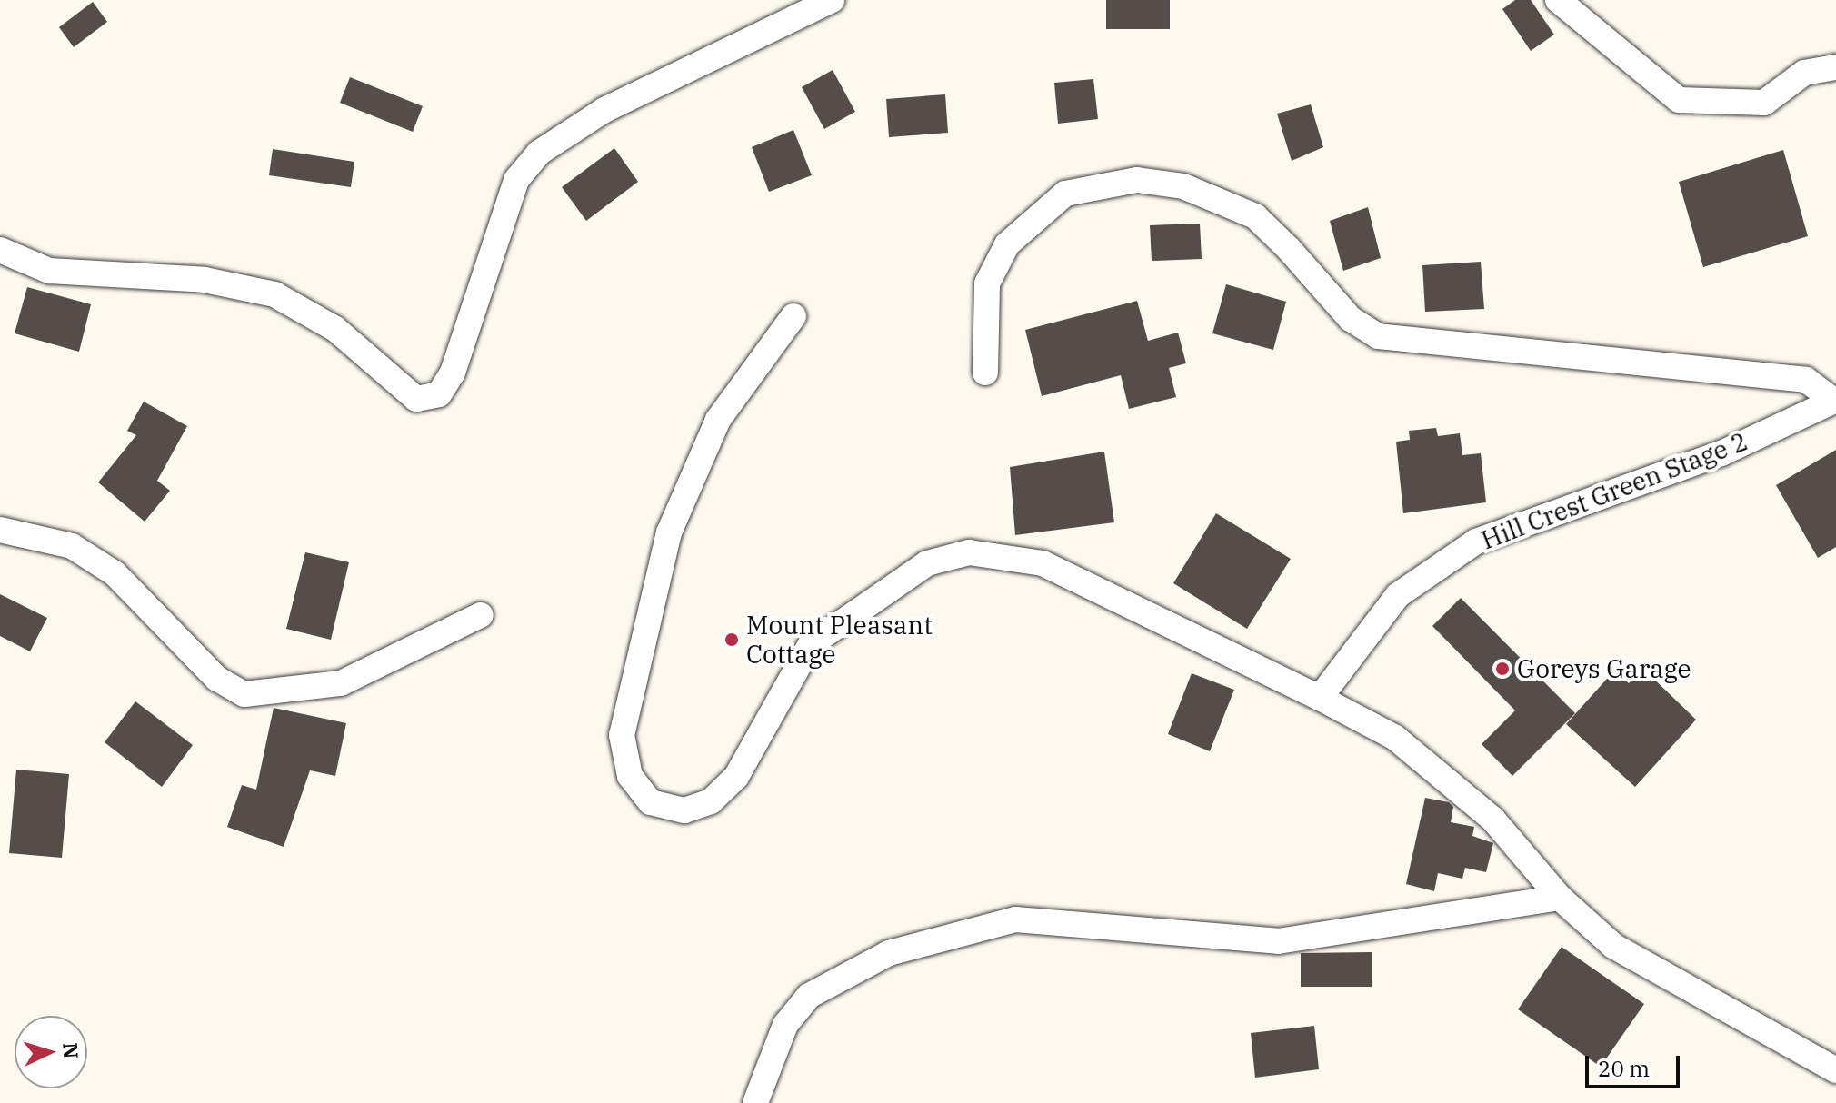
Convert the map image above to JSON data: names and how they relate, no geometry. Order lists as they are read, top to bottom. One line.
{"streets":{"street":["Hill Crest Green Stage 2"]},"places":["Mount Pleasant Cottage","Goreys Garage"],"scale_bar":"20 m","north":"right"}
